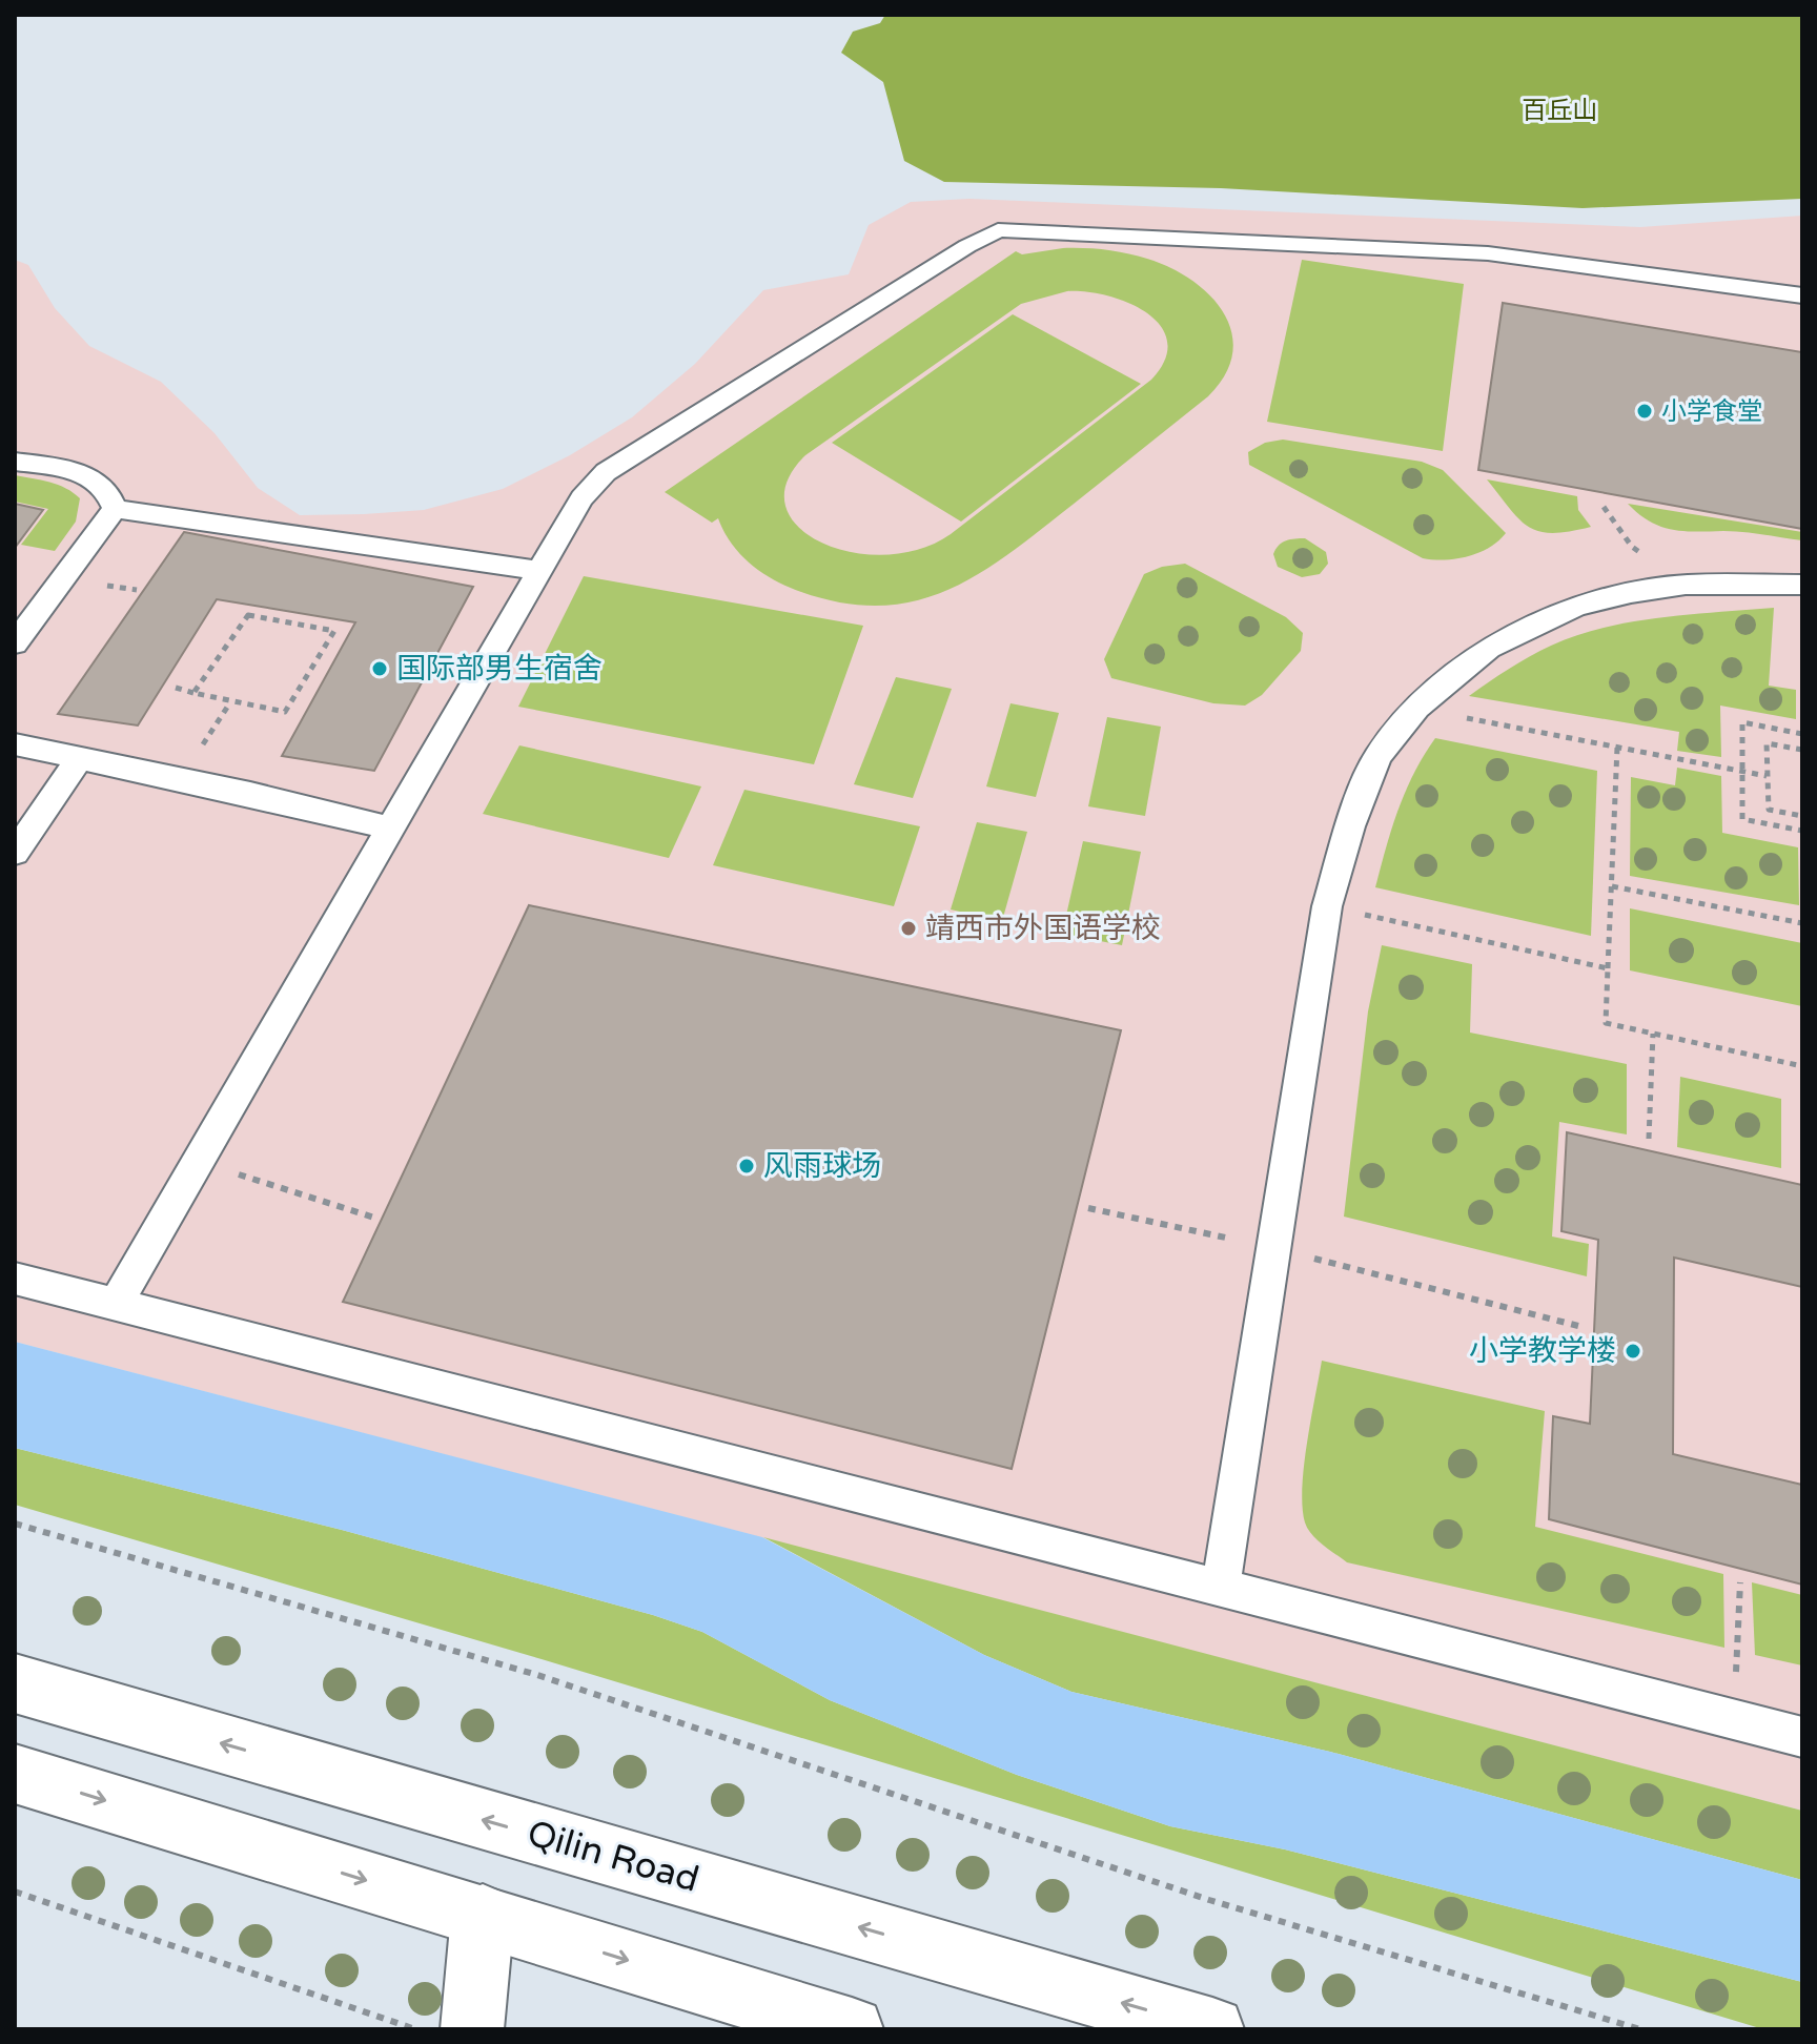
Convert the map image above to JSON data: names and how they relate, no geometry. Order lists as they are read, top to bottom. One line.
{"streets":{"main road":["Qilin Road"]},"parks":["百丘山"],"places":["小学食堂","国际部男生宿舍","靖西市外国语学校","风雨球场","小学教学楼"]}
